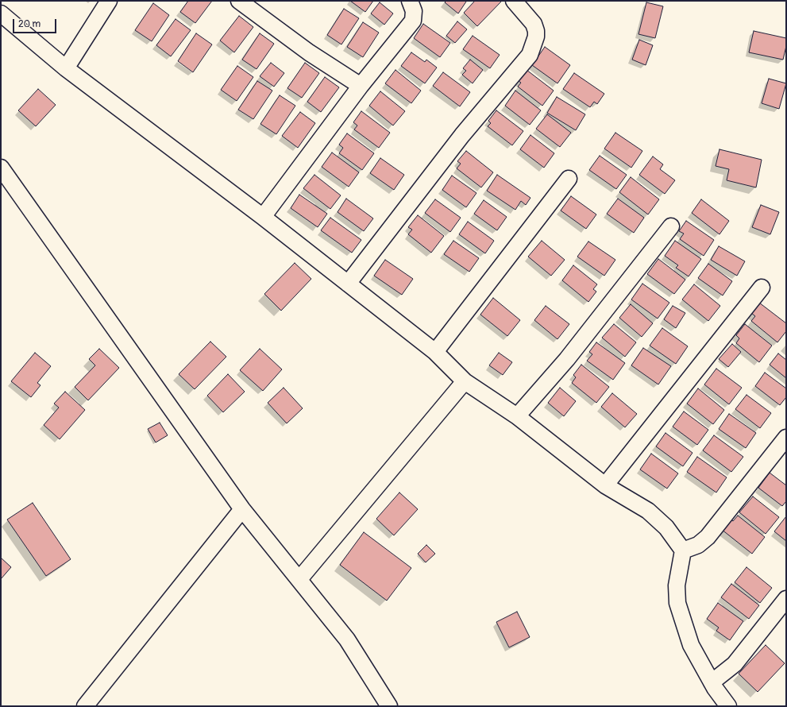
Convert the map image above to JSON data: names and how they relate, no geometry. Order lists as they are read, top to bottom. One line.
{"scale_bar":"20 m"}
